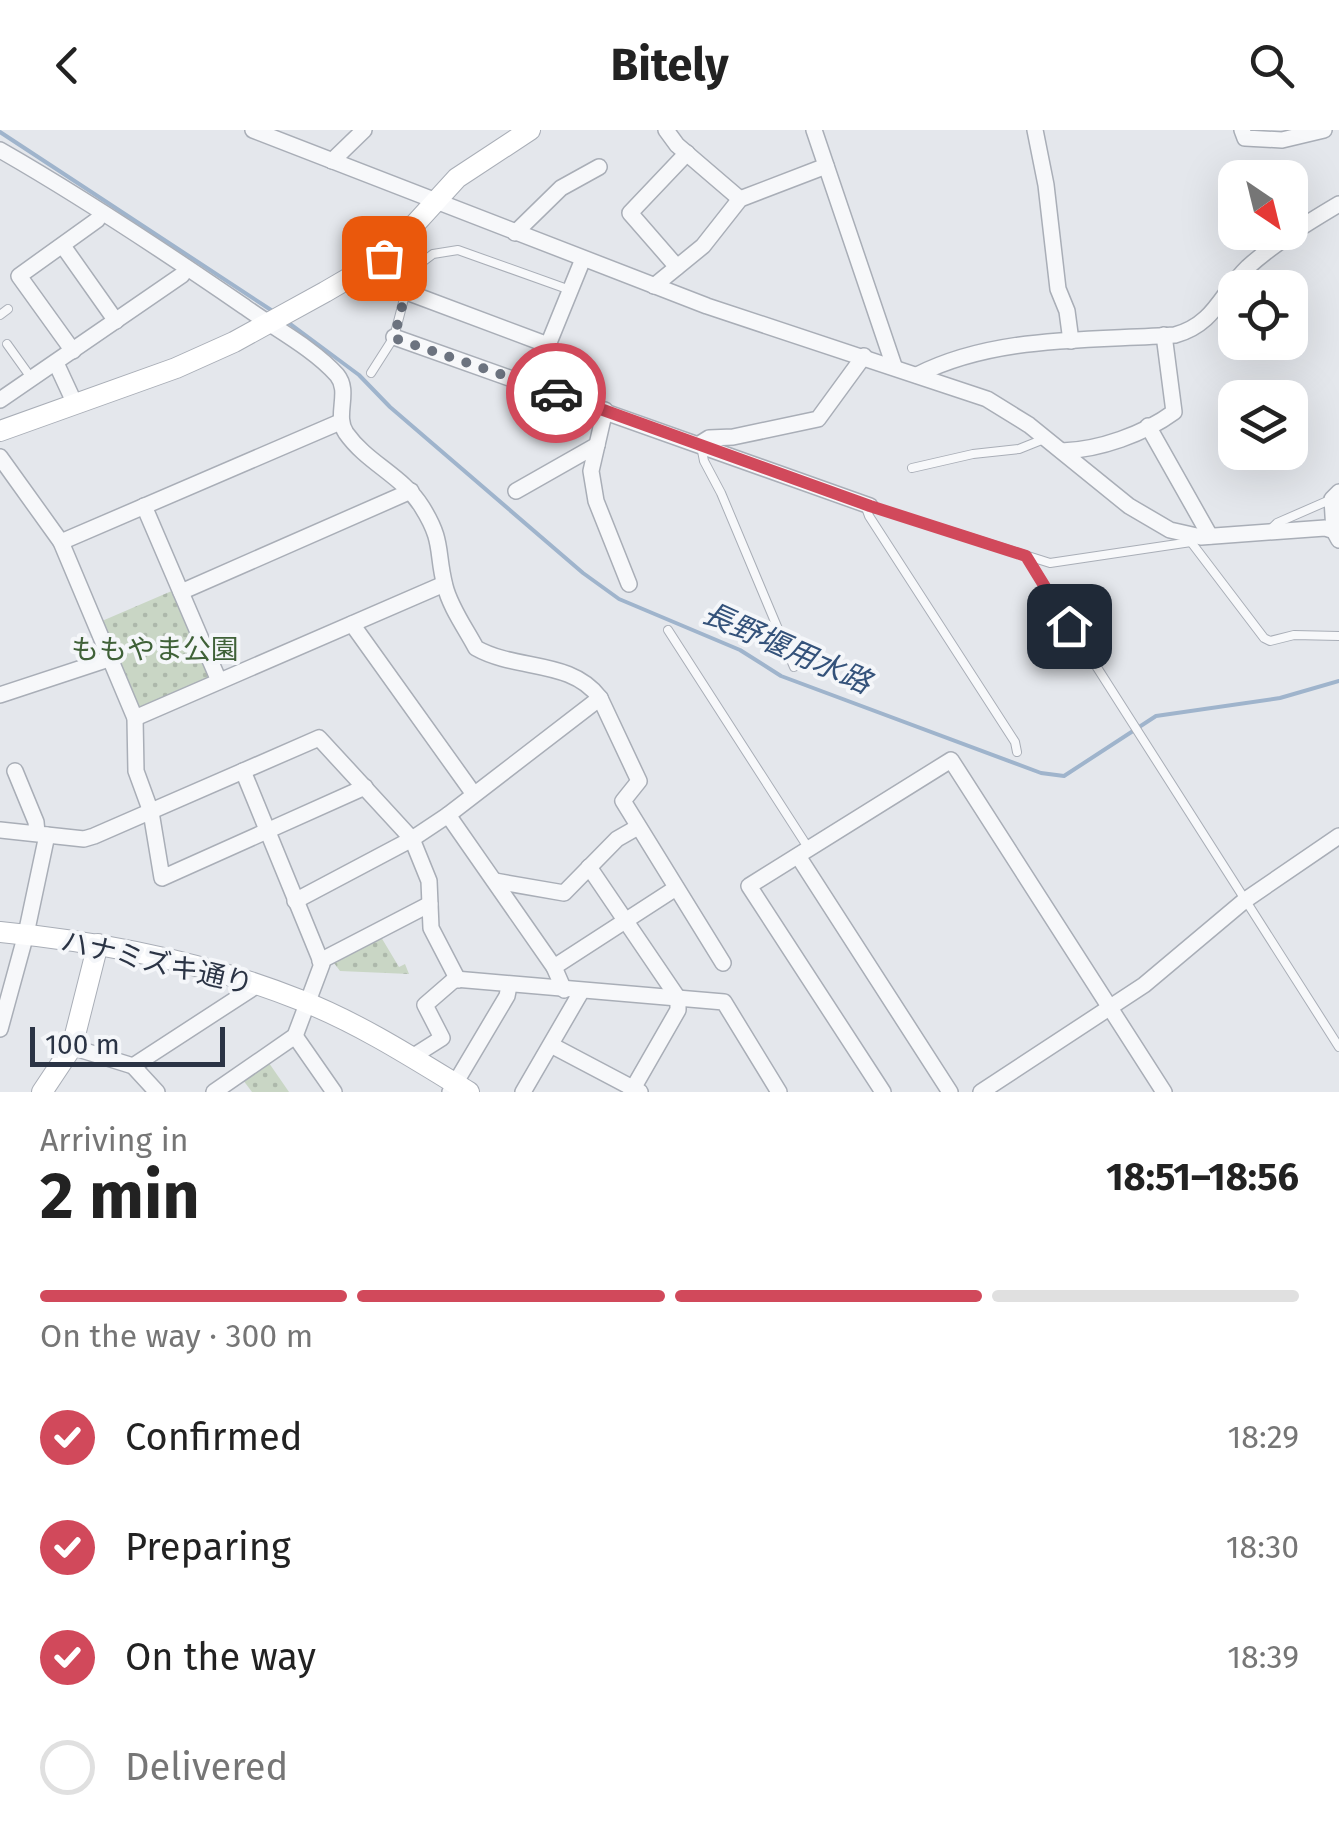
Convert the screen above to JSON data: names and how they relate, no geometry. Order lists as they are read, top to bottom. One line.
{"streets":{"street":["ハナミズキ通り"]},"water":["長野堰用水路"],"parks":["ももやま公園"],"scale_bar":"100 m","north":"bottom right","page":{"header":"Bitely","scale":"100 m","heading":["2 min","Arriving in","18:51–18:56"],"bar":"On the way · 300 m","list":[["Confirmed","18:29"],["Preparing","18:30"],["On the way","18:39"],"Delivered"]}}
